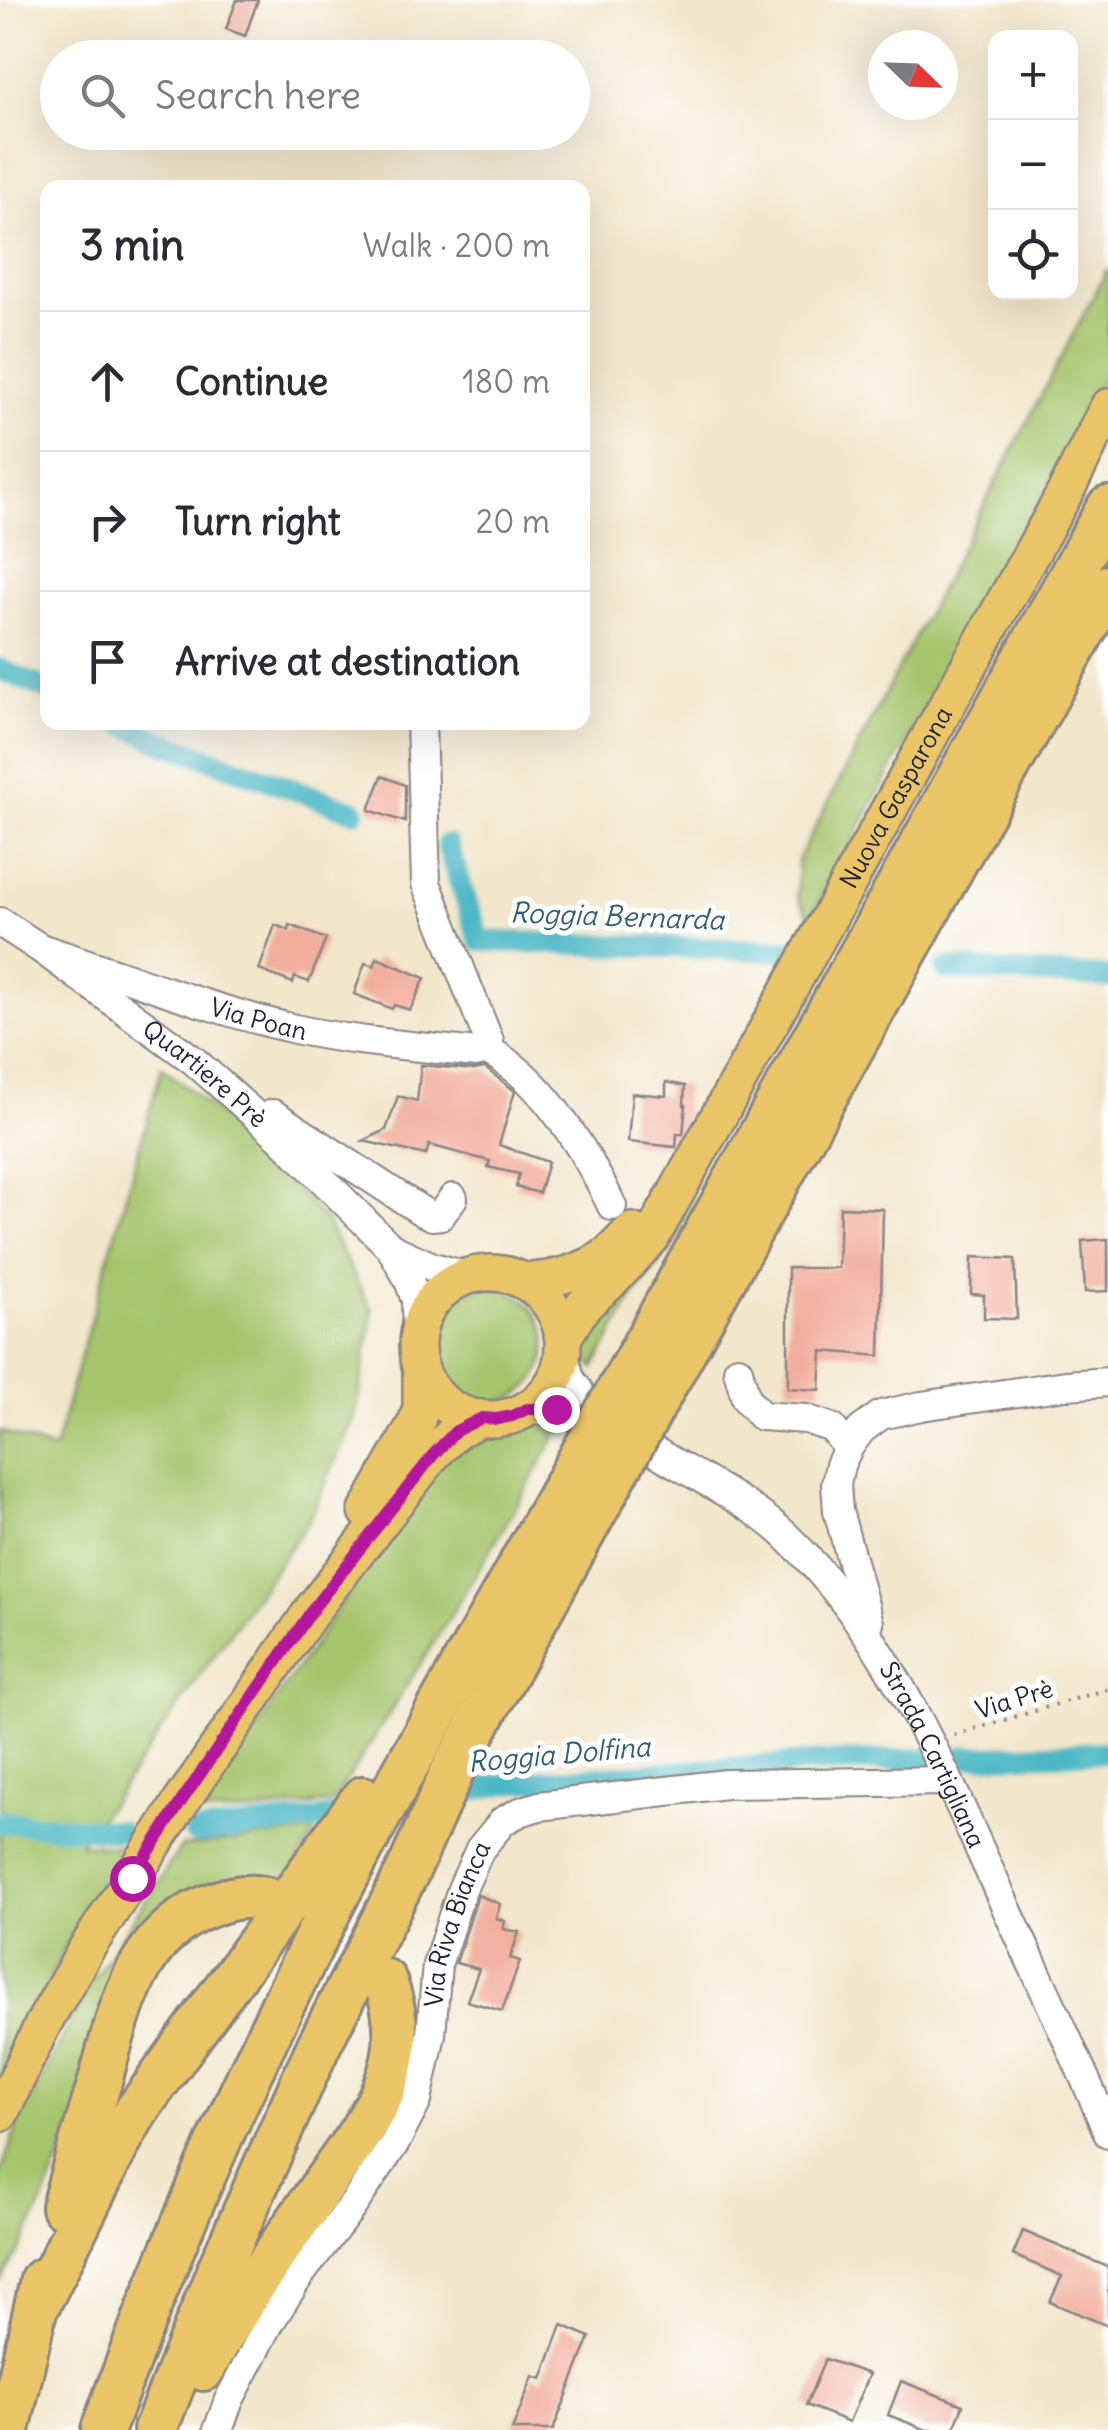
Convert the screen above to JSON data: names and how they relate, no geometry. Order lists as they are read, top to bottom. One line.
{"streets":{"main road":["Nuova Gasparona"],"street":["Via Poan","Quartiere Prè","Strada Cartigliana","Via Riva Bianca"],"path":["Via Prè"]},"crossings":[["Nuova Gasparona","Quartiere Prè"],["Nuova Gasparona","Strada Cartigliana"],["Via Poan","Quartiere Prè"],["Quartiere Prè","Strada Cartigliana"],["Via Prè","Strada Cartigliana"],["Strada Cartigliana","Via Riva Bianca"]],"water":["Roggia Bernarda","Roggia Dolfina"],"north":"bottom right","page":{"map_buttons":["+","−"],"search":"Search here","heading":["3 min","Walk · 200 m"],"list":[["Continue","180 m"],["Turn right","20 m"],"Arrive at destination"]}}
